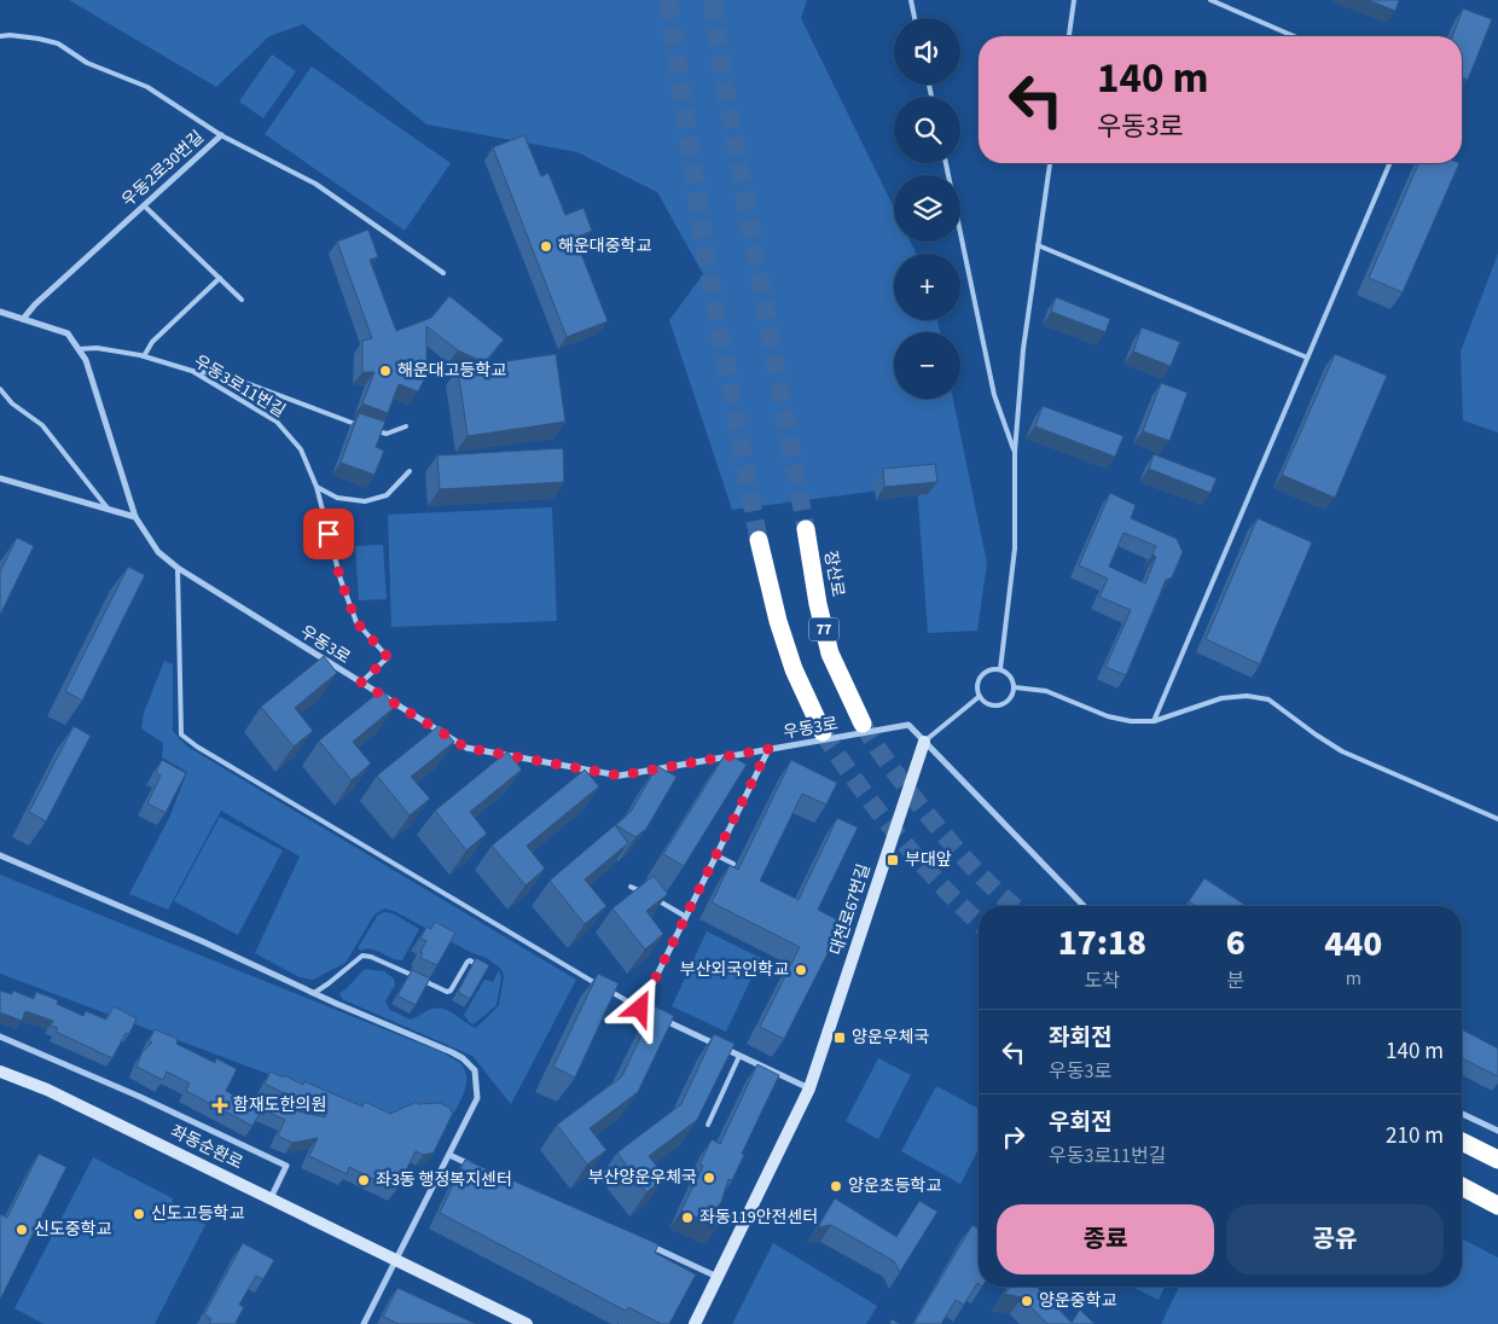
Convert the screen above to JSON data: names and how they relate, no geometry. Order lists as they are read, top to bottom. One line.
{"streets":{"highway":["장산로","77"],"street":["우동2로30번길","우동3로","대천로67번길","좌동순환로"],"lane":["우동3로11번길"]},"crossings":[["우동3로11번길","우동3로"],["우동3로","대천로67번길"]],"places":{"other":["해운대중학교","해운대고등학교","부산외국인학교","부산양운우체국","좌3동 행정복지센터","양운초등학교","신도고등학교","좌동119안전센터","신도중학교","양운중학교"],"transit":["부대앞","양운우체국"],"health":["함재도한의원"]},"page":{"map_buttons":["+","−"],"turn":["140 m","우동3로"],"eta":["17:18","도착","6","분","440","m"],"list":[{"name":"좌회전","note":"우동3로","value":"140 m"},{"name":"우회전","note":"우동3로11번길","value":"210 m"}],"buttons":["종료","공유"]}}
